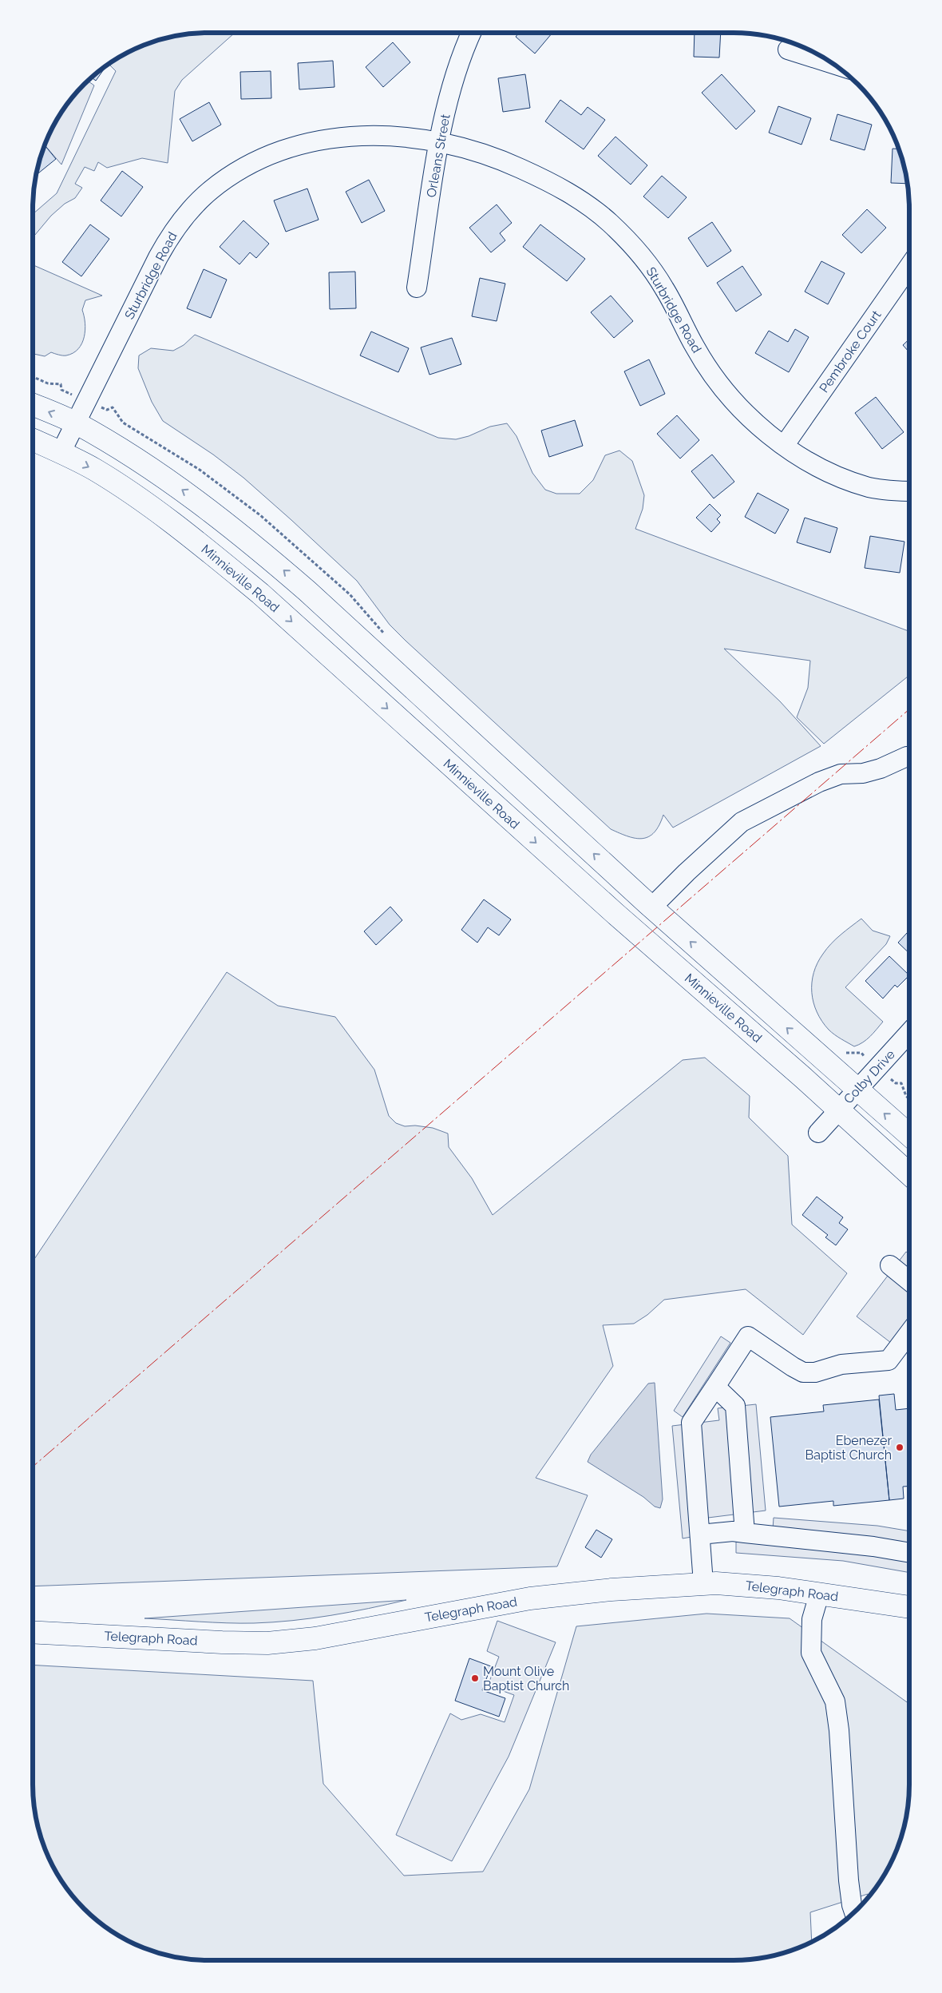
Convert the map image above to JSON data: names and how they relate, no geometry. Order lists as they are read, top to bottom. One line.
{"streets":{"main road":["Minnieville Road","Telegraph Road"],"street":["Orleans Street","Sturbridge Road","Pembroke Court","Colby Drive"]},"crossings":[["Orleans Street","Sturbridge Road"],["Sturbridge Road","Pembroke Court"],["Sturbridge Road","Minnieville Road"],["Minnieville Road","Colby Drive"]],"places":["Ebenezer Baptist Church","Mount Olive Baptist Church"]}
